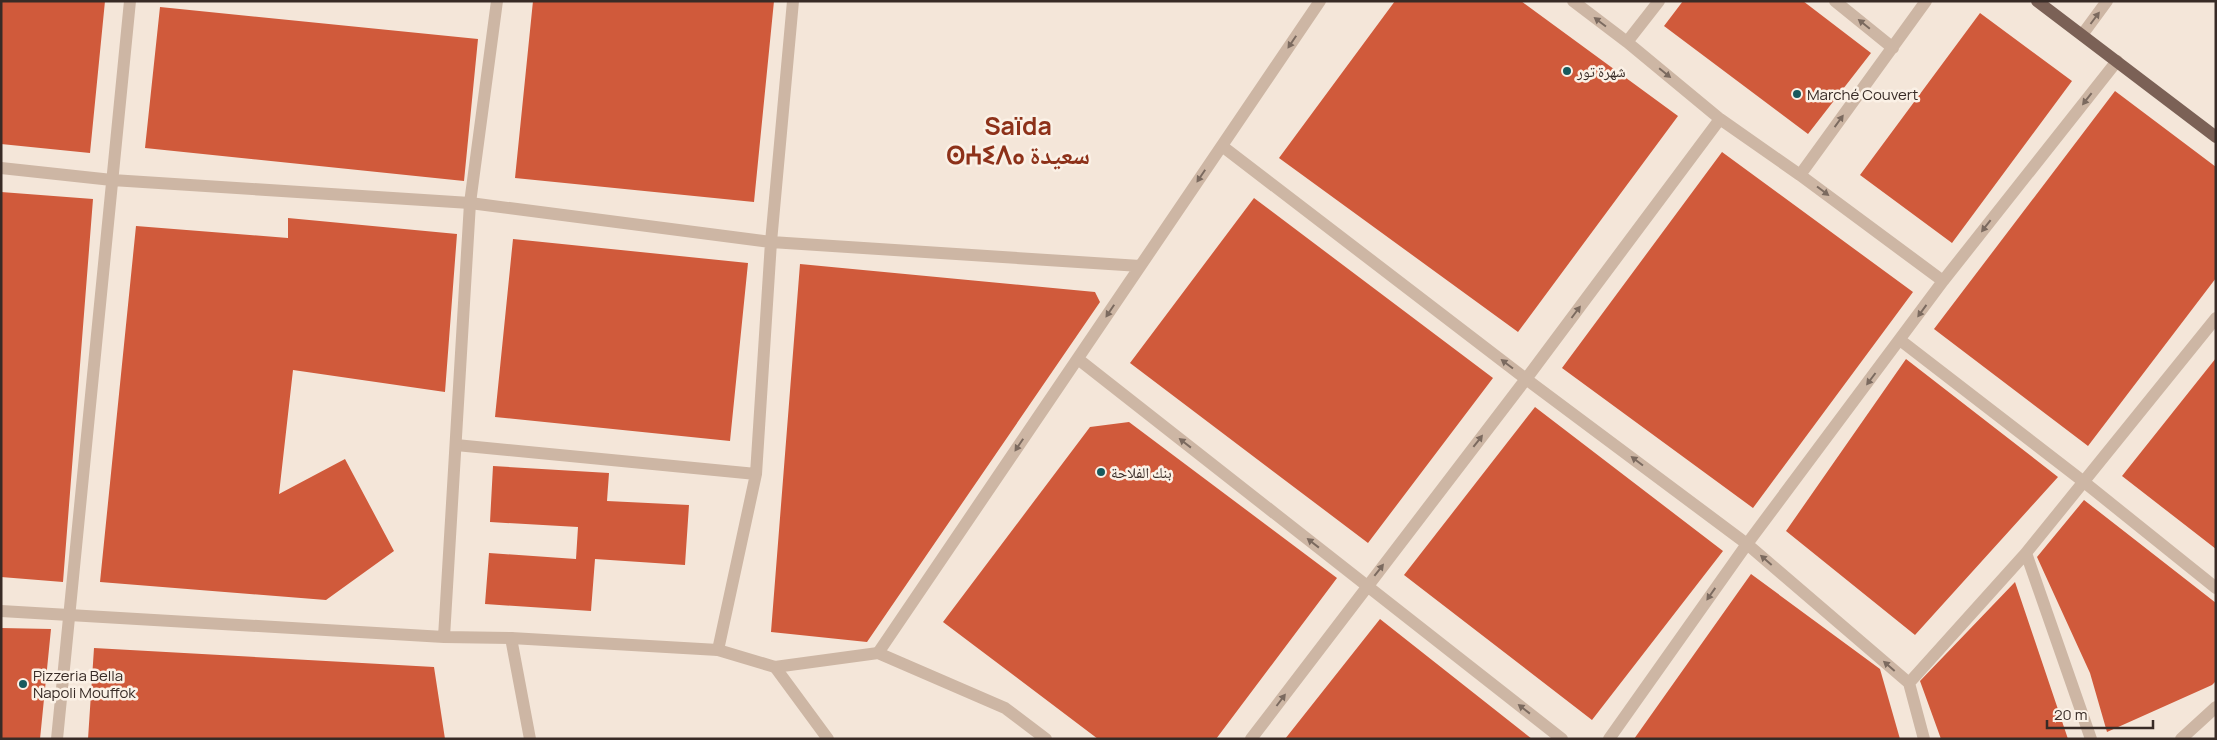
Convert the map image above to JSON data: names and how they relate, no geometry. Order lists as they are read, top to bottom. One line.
{"districts":["Saïda ⵙⵄⵉⴷⴰ سعيدة"],"places":["شهرة تور","Marché Couvert","بنك الفلاحة","Pizzeria Bella Napoli Mouffok"],"scale_bar":"20 m"}
